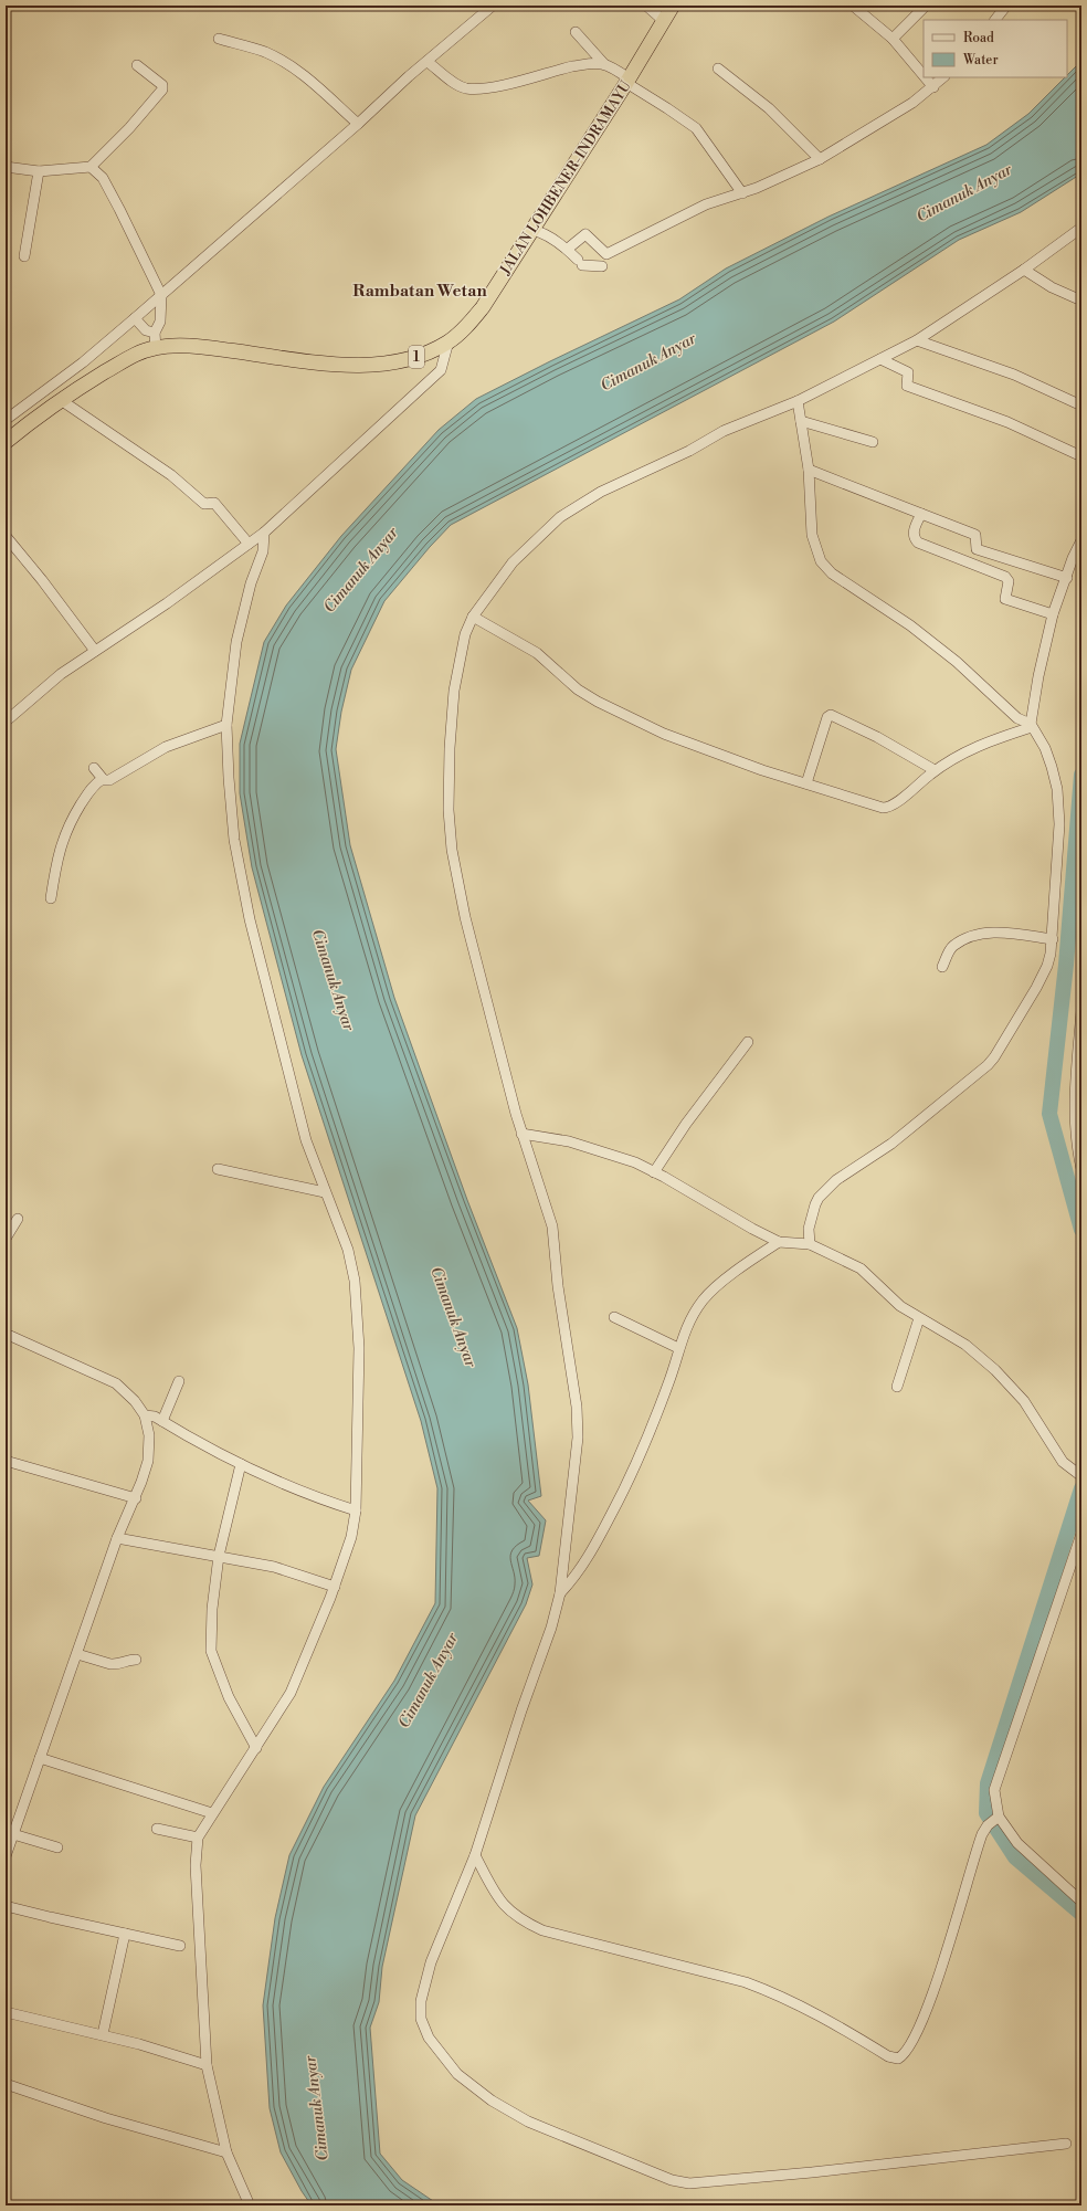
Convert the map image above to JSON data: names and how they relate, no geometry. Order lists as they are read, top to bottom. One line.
{"streets":{"highway":["JALAN LOHBENER-INDRAMAYU","1"]},"districts":["Rambatan Wetan"],"water":["Cimanuk Anyar"],"legend":["Road","Water"]}
